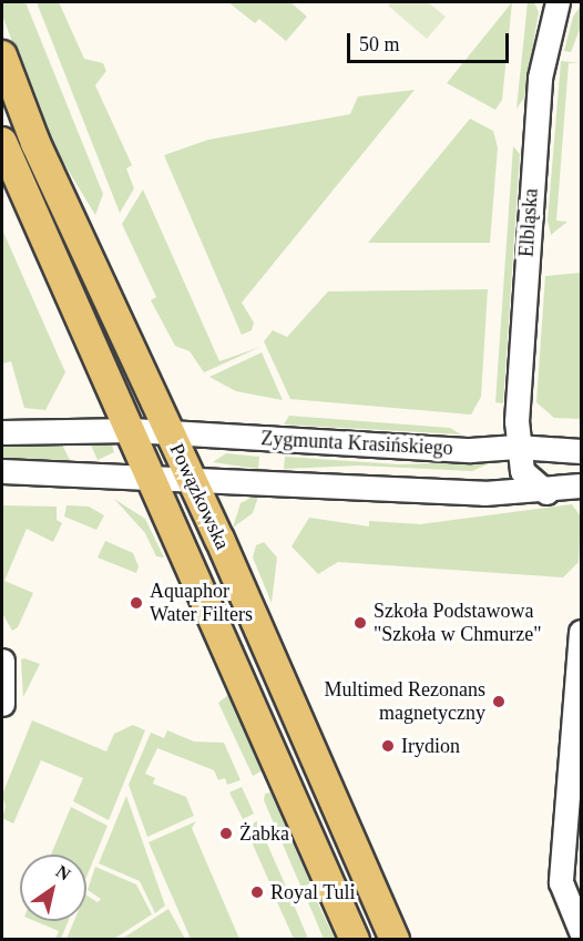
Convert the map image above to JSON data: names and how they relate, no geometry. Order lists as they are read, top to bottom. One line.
{"streets":{"main road":["Powązkowska"],"street":["Elbląska","Zygmunta Krasińskiego"]},"crossings":[["Elbląska","Zygmunta Krasińskiego"],["Zygmunta Krasińskiego","Powązkowska"]],"places":["Aquaphor Water Filters","Szkoła Podstawowa \"Szkoła w Chmurze\"","Multimed Rezonans magnetyczny","Irydion","Żabka","Royal Tuli"],"scale_bar":"50 m","north":"top right"}
